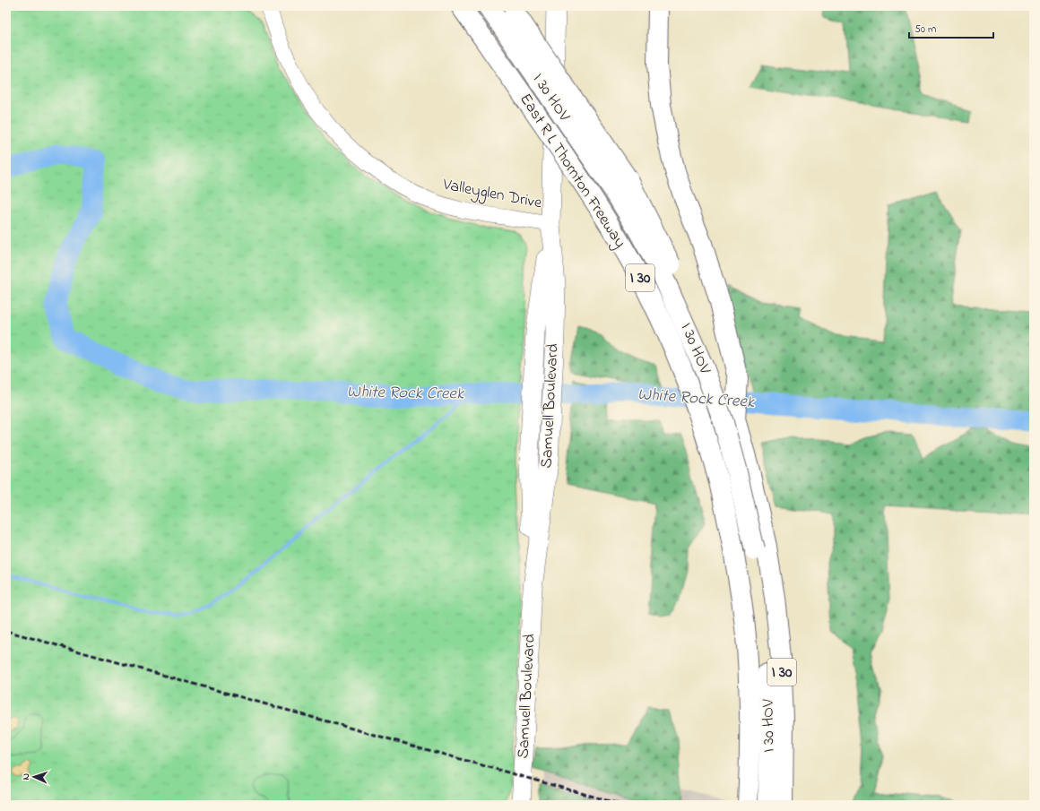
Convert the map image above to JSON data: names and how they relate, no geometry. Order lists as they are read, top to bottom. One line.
{"streets":{"highway":["I 30 HOV","East R L Thornton Freeway","I 30"],"main road":["Samuell Boulevard"],"street":["Valleyglen Drive"]},"crossings":[["I 30 HOV","I 30"],["Valleyglen Drive","Samuell Boulevard"]],"water":["White Rock Creek"],"scale_bar":"50 m","north":"left"}
